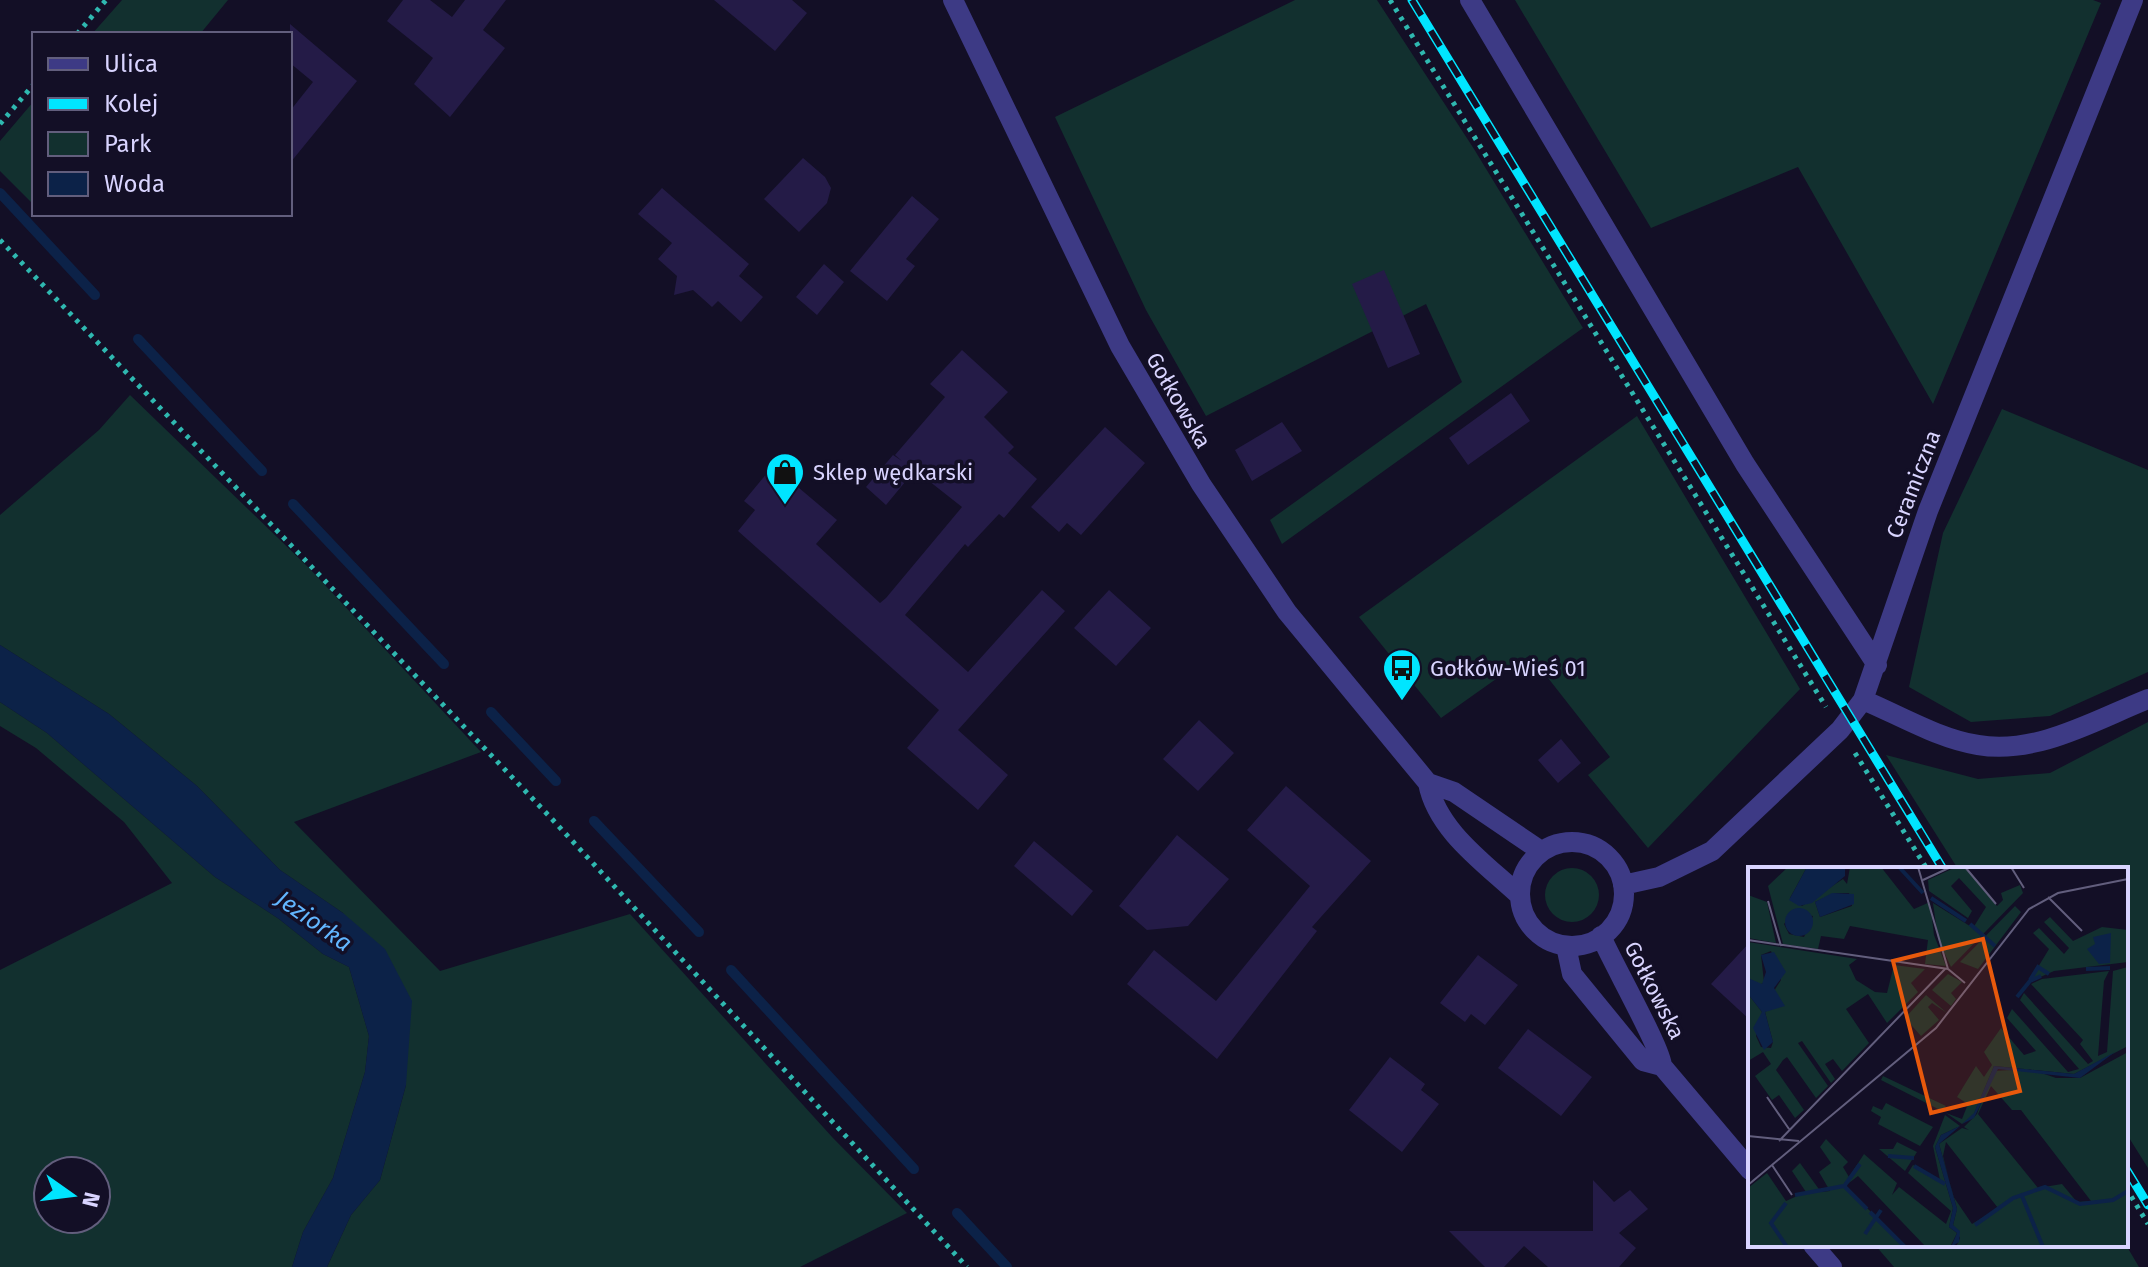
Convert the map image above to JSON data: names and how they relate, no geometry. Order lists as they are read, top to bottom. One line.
{"streets":{"street":["Gołkowska","Ceramiczna"]},"crossings":[["Gołkowska","Ceramiczna"]],"water":["Jeziorka"],"places":{"shop":["Sklep wędkarski"],"bus stop":["Gołków-Wieś 01"]},"legend":["Ulica","Kolej","Park","Woda"],"north":"right"}
